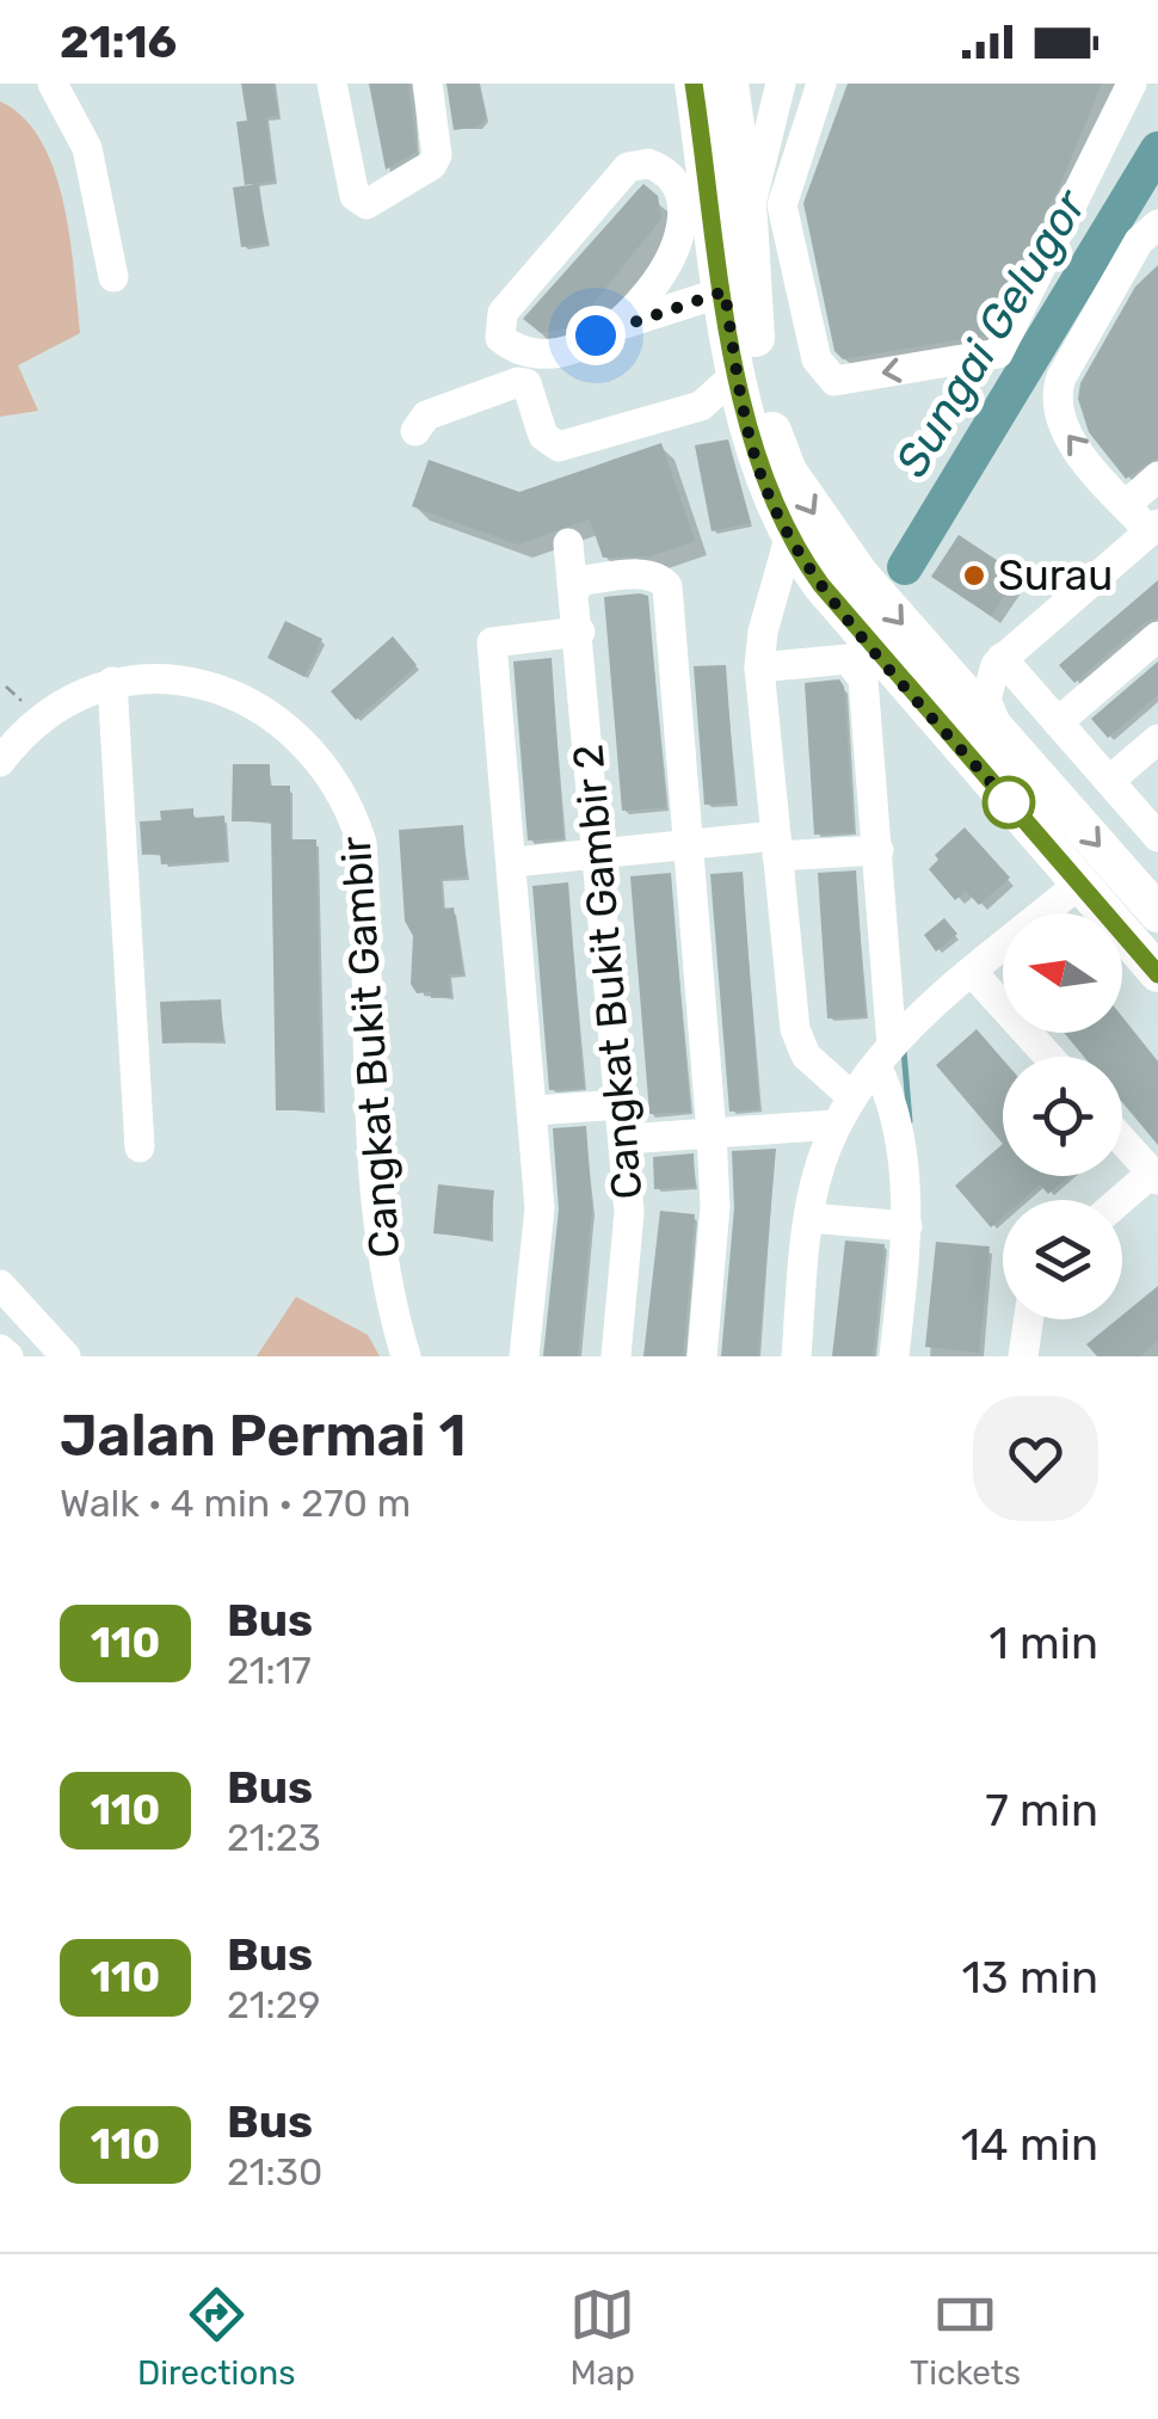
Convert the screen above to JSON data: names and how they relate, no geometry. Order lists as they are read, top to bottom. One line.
{"streets":{"street":["Cangkat Bukit Gambir 2","Cangkat Bukit Gambir"]},"water":["Sungai Gelugor"],"places":["Surau"],"lines":["bus line 110"],"north":"left","page":{"status":"21:16","heading":["Jalan Permai 1","Walk · 4 min · 270 m"],"list":[{"mark":"110","name":"Bus","note":"21:17","value":"1 min"},{"mark":"110","name":"Bus","note":"21:23","value":"7 min"},{"mark":"110","name":"Bus","note":"21:29","value":"13 min"},{"mark":"110","name":"Bus","note":"21:30","value":"14 min"}],"tabs":["Directions","Map","Tickets"]}}
